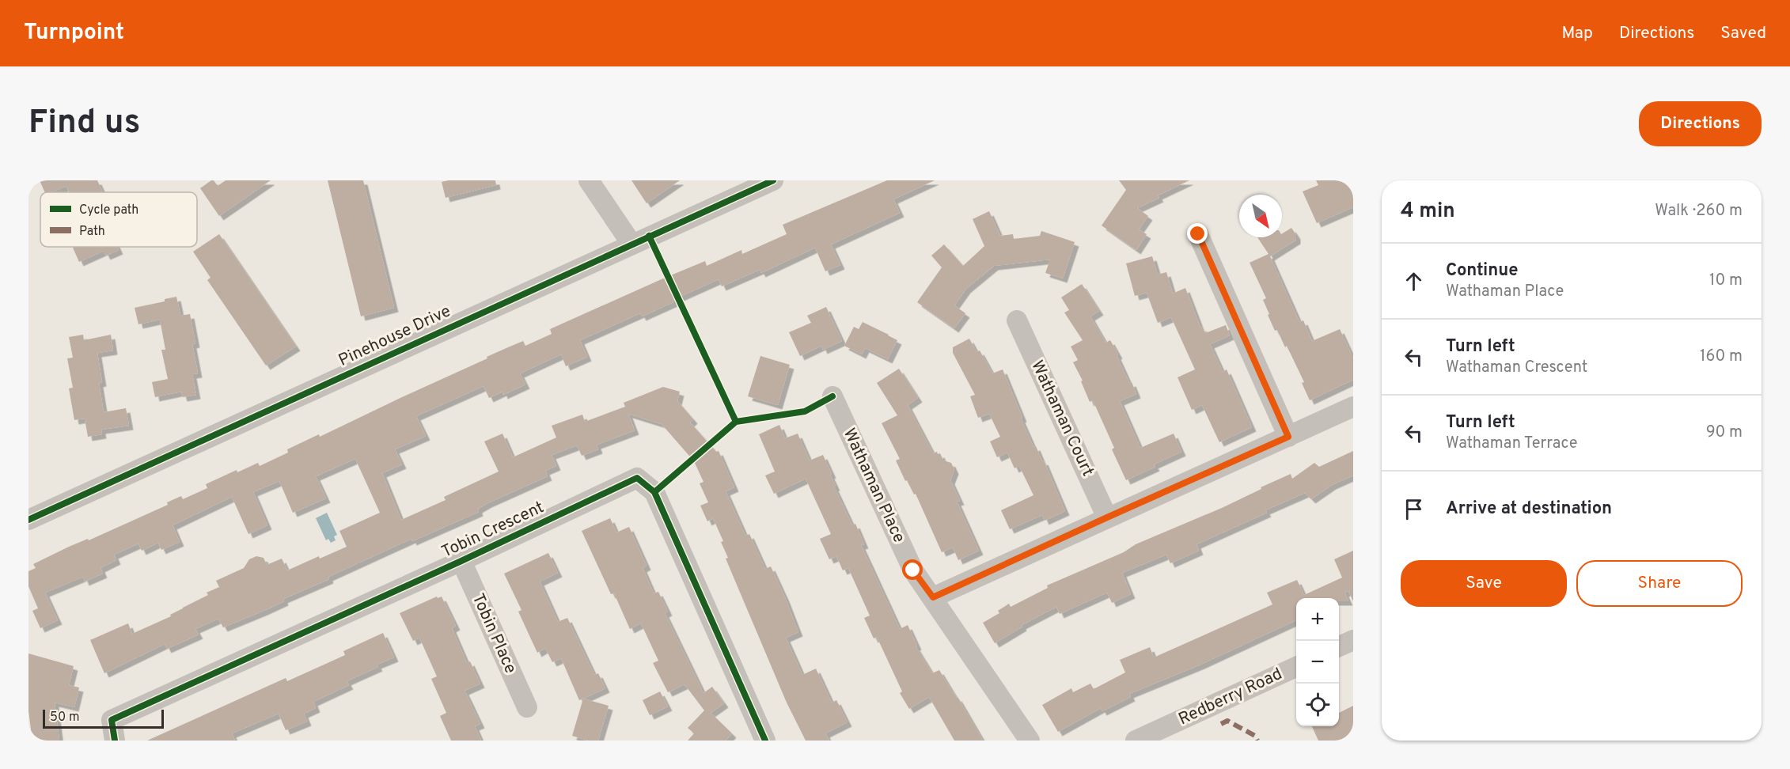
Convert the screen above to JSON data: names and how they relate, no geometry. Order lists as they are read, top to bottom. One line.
{"streets":{"street":["Pinehouse Drive","Wathaman Court","Wathaman Place","Tobin Crescent","Tobin Place","Redberry Road"]},"crossings":[["Tobin Crescent","Tobin Place"]],"legend":["Cycle path","Path"],"scale_bar":"50 m","north":"bottom right","page":{"header":"Turnpoint","nav":["Map","Directions","Saved"],"buttons":["Directions",["Save","Share"]],"title":"Find us","heading":["4 min","Walk · 260 m"],"list":[["Continue","Wathaman Place","10 m"],["Turn left","Wathaman Crescent","160 m"],["Turn left","Wathaman Terrace","90 m"],"Arrive at destination"],"map_buttons":["+","−"],"scale":"50 m"}}
